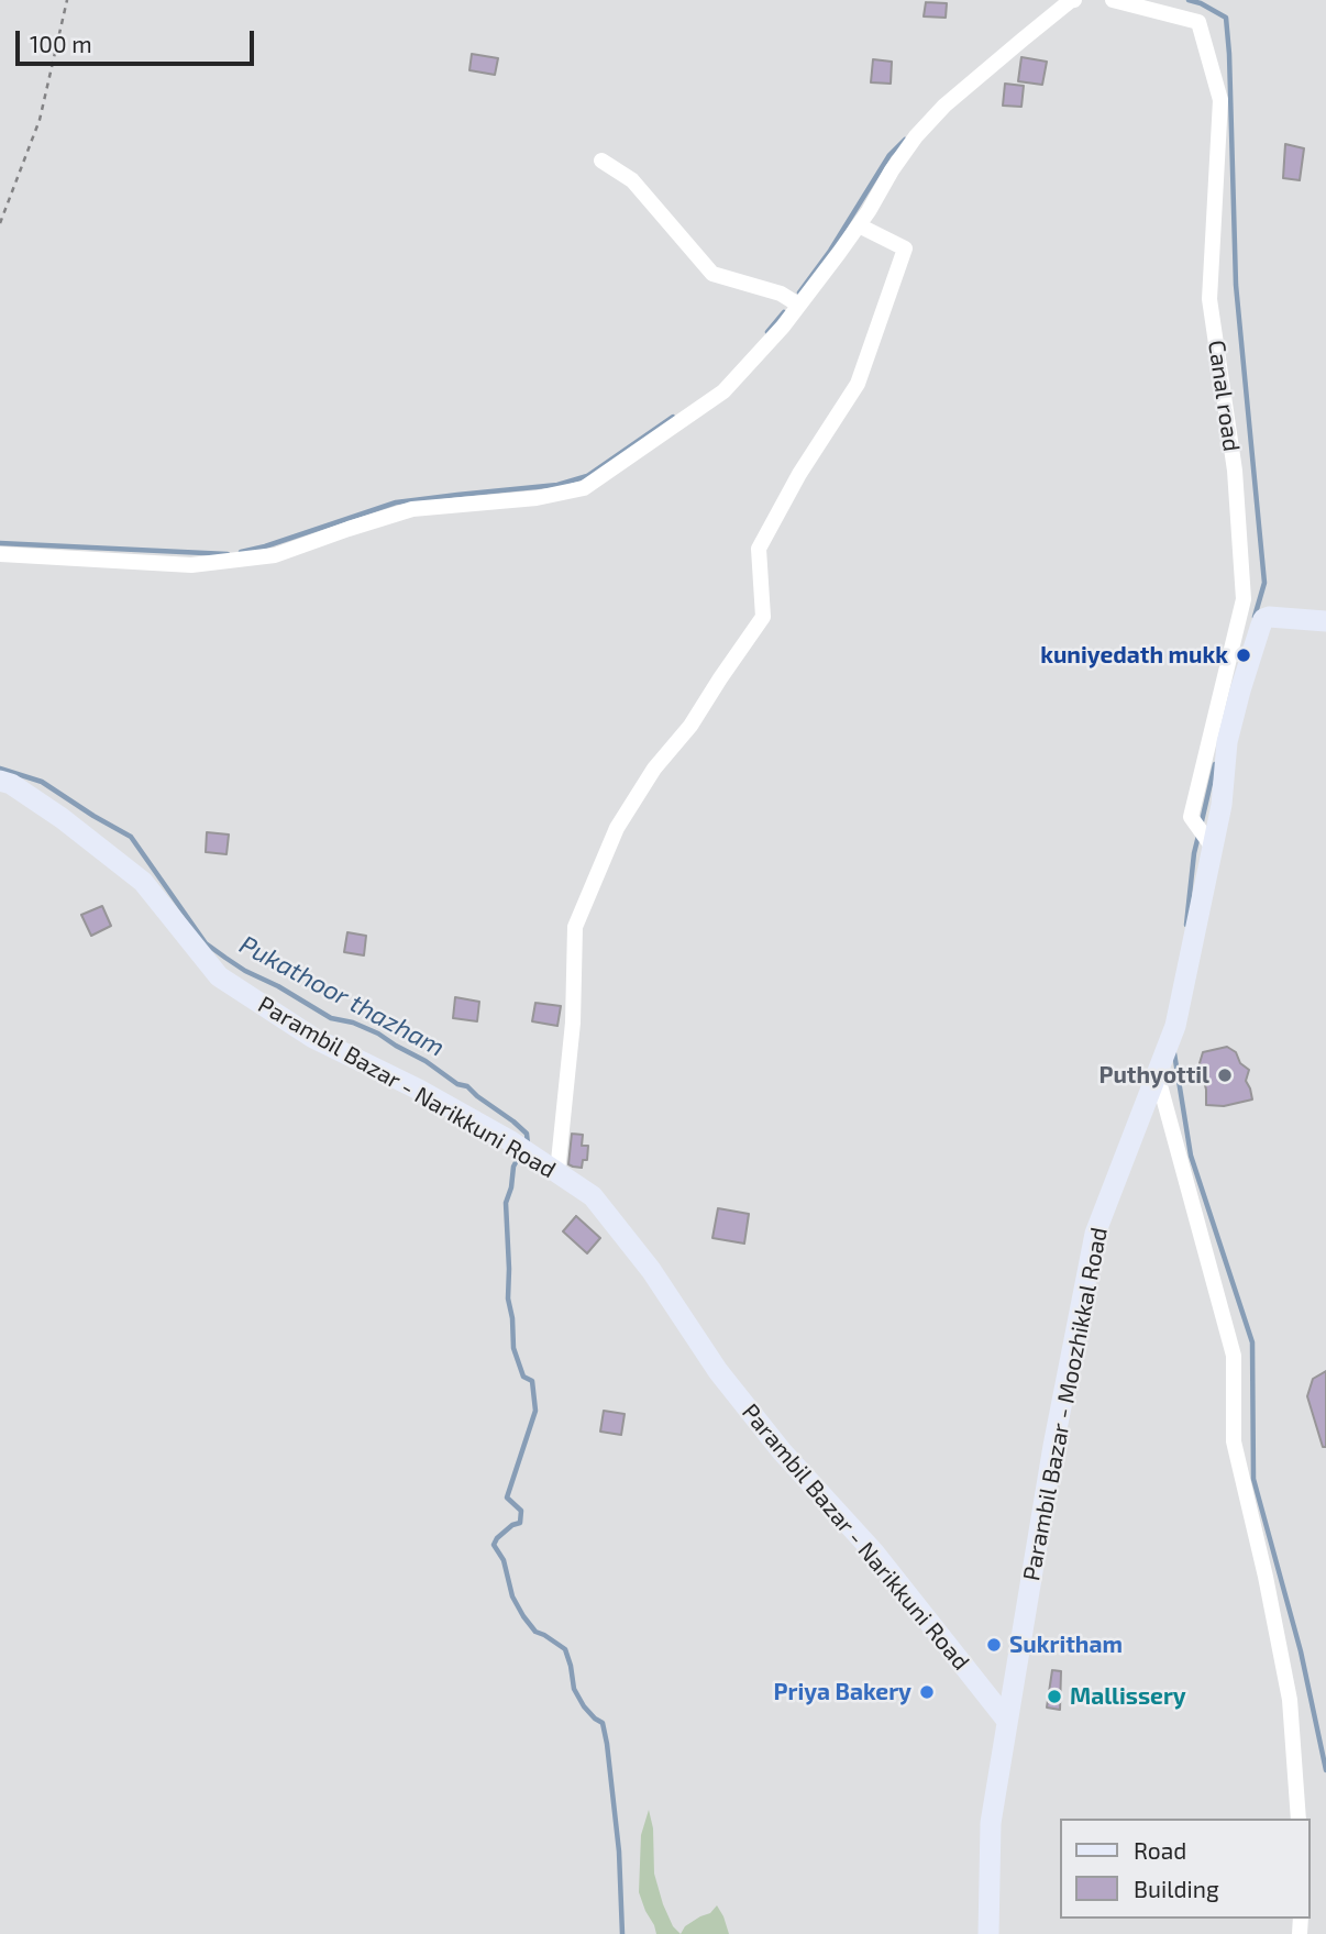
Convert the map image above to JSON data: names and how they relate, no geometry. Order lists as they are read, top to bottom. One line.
{"streets":{"main road":["Parambil Bazar - Narikkuni Road","Parambil Bazar - Moozhikkal Road"],"street":["Canal road"]},"crossings":[["Canal road","Parambil Bazar - Moozhikkal Road"],["Parambil Bazar - Narikkuni Road","Parambil Bazar - Moozhikkal Road"]],"water":["Pukathoor thazham"],"places":["kuniyedath mukk","Puthyottil","Sukritham","Priya Bakery","Mallissery"],"legend":["Road","Building"],"scale_bar":"100 m"}
